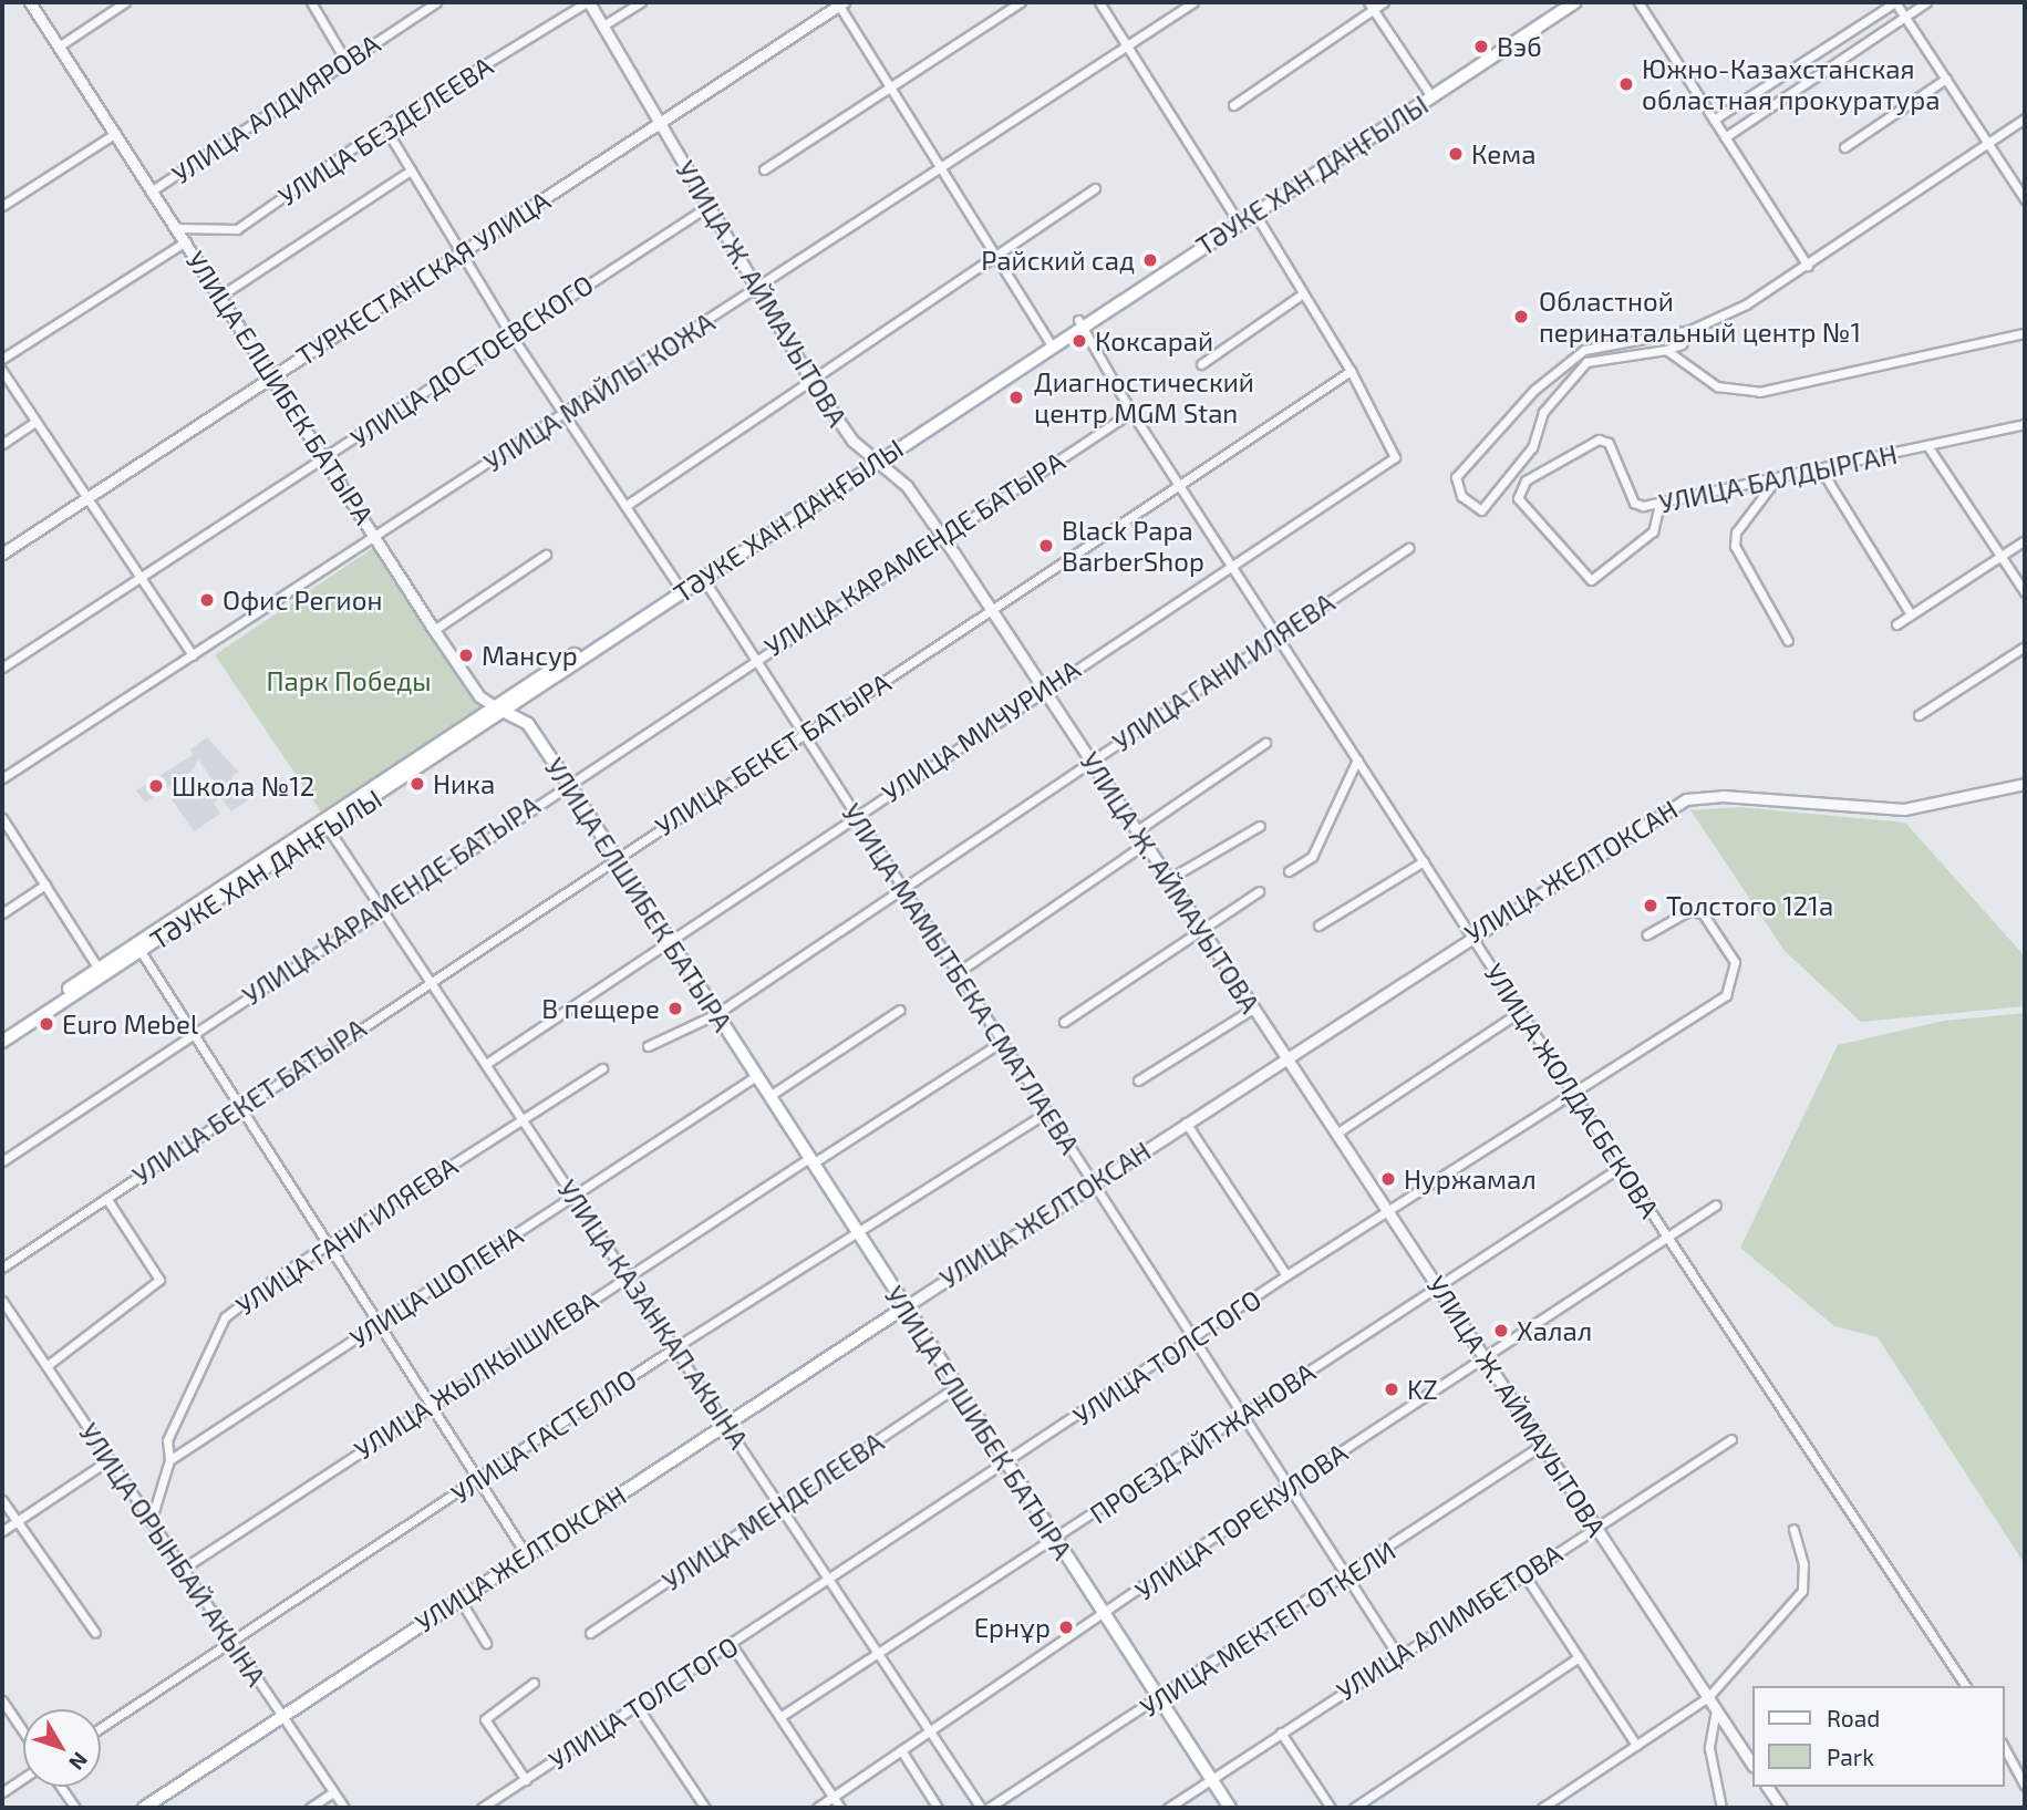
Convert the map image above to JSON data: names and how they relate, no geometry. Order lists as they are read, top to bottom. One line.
{"streets":{"main road":["ТӘУКЕ ХАН ДАҢҒЫЛЫ","УЛИЦА ЕЛШИБЕК БАТЫРА","УЛИЦА ЖЕЛТОКСАН"],"street":["УЛИЦА АЛДИЯРОВА","УЛИЦА БЕЗДЕЛЕЕВА","ТУРКЕСТАНСКАЯ УЛИЦА","УЛИЦА Ж. АЙМАУЫТОВА","УЛИЦА ДОСТОЕВСКОГО","УЛИЦА МАЙЛЫ КОЖА","УЛИЦА БАЛДЫРГАН","УЛИЦА КАРАМЕНДЕ БАТЫРА","УЛИЦА ГАНИ ИЛЯЕВА","УЛИЦА МИЧУРИНА","УЛИЦА БЕКЕТ БАТЫРА","УЛИЦА МАМЫТБЕКА СМАТЛАЕВА","УЛИЦА ЖОЛДАСБЕКОВА","УЛИЦА ШОПЕНА","УЛИЦА КАЗАНКАП АКЫНА","УЛИЦА ТОЛСТОГО","УЛИЦА ЖЫЛКЫШИЕВА","УЛИЦА ГАСТЕЛЛО","ПРОЕЗД АЙТЖАНОВА","УЛИЦА МЕНДЕЛЕЕВА","УЛИЦА ТОРЕКУЛОВА","УЛИЦА ОРЫНБАЙ АКЫНА","УЛИЦА АЛИМБЕТОВА","УЛИЦА МЕКТЕП ОТКЕЛИ"]},"crossings":[["УЛИЦА АЛДИЯРОВА","УЛИЦА ЕЛШИБЕК БАТЫРА"],["УЛИЦА БЕЗДЕЛЕЕВА","УЛИЦА Ж. АЙМАУЫТОВА"],["УЛИЦА БЕЗДЕЛЕЕВА","УЛИЦА ЕЛШИБЕК БАТЫРА"],["ТӘУКЕ ХАН ДАҢҒЫЛЫ","УЛИЦА Ж. АЙМАУЫТОВА"],["ТӘУКЕ ХАН ДАҢҒЫЛЫ","УЛИЦА ЕЛШИБЕК БАТЫРА"],["ТӘУКЕ ХАН ДАҢҒЫЛЫ","УЛИЦА МАМЫТБЕКА СМАТЛАЕВА"],["ТӘУКЕ ХАН ДАҢҒЫЛЫ","УЛИЦА ЖОЛДАСБЕКОВА"],["ТӘУКЕ ХАН ДАҢҒЫЛЫ","УЛИЦА КАЗАНКАП АКЫНА"],["ТУРКЕСТАНСКАЯ УЛИЦА","УЛИЦА Ж. АЙМАУЫТОВА"],["ТУРКЕСТАНСКАЯ УЛИЦА","УЛИЦА ЕЛШИБЕК БАТЫРА"],["УЛИЦА Ж. АЙМАУЫТОВА","УЛИЦА ДОСТОЕВСКОГО"],["УЛИЦА Ж. АЙМАУЫТОВА","УЛИЦА МАЙЛЫ КОЖА"],["УЛИЦА Ж. АЙМАУЫТОВА","УЛИЦА КАРАМЕНДЕ БАТЫРА"],["УЛИЦА Ж. АЙМАУЫТОВА","УЛИЦА ГАНИ ИЛЯЕВА"],["УЛИЦА Ж. АЙМАУЫТОВА","УЛИЦА МИЧУРИНА"],["УЛИЦА Ж. АЙМАУЫТОВА","УЛИЦА БЕКЕТ БАТЫРА"],["УЛИЦА Ж. АЙМАУЫТОВА","УЛИЦА ЖЕЛТОКСАН"],["УЛИЦА Ж. АЙМАУЫТОВА","УЛИЦА ТОЛСТОГО"],["УЛИЦА Ж. АЙМАУЫТОВА","ПРОЕЗД АЙТЖАНОВА"],["УЛИЦА Ж. АЙМАУЫТОВА","УЛИЦА ТОРЕКУЛОВА"],["УЛИЦА Ж. АЙМАУЫТОВА","УЛИЦА АЛИМБЕТОВА"],["УЛИЦА Ж. АЙМАУЫТОВА","УЛИЦА МЕКТЕП ОТКЕЛИ"],["УЛИЦА ДОСТОЕВСКОГО","УЛИЦА ЕЛШИБЕК БАТЫРА"],["УЛИЦА ЕЛШИБЕК БАТЫРА","УЛИЦА МАЙЛЫ КОЖА"],["УЛИЦА ЕЛШИБЕК БАТЫРА","УЛИЦА КАРАМЕНДЕ БАТЫРА"],["УЛИЦА ЕЛШИБЕК БАТЫРА","УЛИЦА ГАНИ ИЛЯЕВА"],["УЛИЦА ЕЛШИБЕК БАТЫРА","УЛИЦА МИЧУРИНА"],["УЛИЦА ЕЛШИБЕК БАТЫРА","УЛИЦА БЕКЕТ БАТЫРА"],["УЛИЦА ЕЛШИБЕК БАТЫРА","УЛИЦА ЖЕЛТОКСАН"],["УЛИЦА ЕЛШИБЕК БАТЫРА","УЛИЦА ШОПЕНА"],["УЛИЦА ЕЛШИБЕК БАТЫРА","УЛИЦА ТОЛСТОГО"],["УЛИЦА ЕЛШИБЕК БАТЫРА","УЛИЦА ЖЫЛКЫШИЕВА"],["УЛИЦА ЕЛШИБЕК БАТЫРА","УЛИЦА ГАСТЕЛЛО"],["УЛИЦА ЕЛШИБЕК БАТЫРА","ПРОЕЗД АЙТЖАНОВА"],["УЛИЦА ЕЛШИБЕК БАТЫРА","УЛИЦА МЕНДЕЛЕЕВА"],["УЛИЦА ЕЛШИБЕК БАТЫРА","УЛИЦА ТОРЕКУЛОВА"],["УЛИЦА ЕЛШИБЕК БАТЫРА","УЛИЦА АЛИМБЕТОВА"],["УЛИЦА ЕЛШИБЕК БАТЫРА","УЛИЦА МЕКТЕП ОТКЕЛИ"],["УЛИЦА КАРАМЕНДЕ БАТЫРА","УЛИЦА МАМЫТБЕКА СМАТЛАЕВА"],["УЛИЦА КАРАМЕНДЕ БАТЫРА","УЛИЦА ЖОЛДАСБЕКОВА"],["УЛИЦА КАРАМЕНДЕ БАТЫРА","УЛИЦА КАЗАНКАП АКЫНА"],["УЛИЦА ГАНИ ИЛЯЕВА","УЛИЦА МАМЫТБЕКА СМАТЛАЕВА"],["УЛИЦА ГАНИ ИЛЯЕВА","УЛИЦА ЖОЛДАСБЕКОВА"],["УЛИЦА ГАНИ ИЛЯЕВА","УЛИЦА ШОПЕНА"],["УЛИЦА ГАНИ ИЛЯЕВА","УЛИЦА КАЗАНКАП АКЫНА"],["УЛИЦА МИЧУРИНА","УЛИЦА БЕКЕТ БАТЫРА"],["УЛИЦА МИЧУРИНА","УЛИЦА МАМЫТБЕКА СМАТЛАЕВА"],["УЛИЦА МИЧУРИНА","УЛИЦА ЖОЛДАСБЕКОВА"],["УЛИЦА МИЧУРИНА","УЛИЦА КАЗАНКАП АКЫНА"],["УЛИЦА БЕКЕТ БАТЫРА","УЛИЦА МАМЫТБЕКА СМАТЛАЕВА"],["УЛИЦА БЕКЕТ БАТЫРА","УЛИЦА ЖОЛДАСБЕКОВА"],["УЛИЦА БЕКЕТ БАТЫРА","УЛИЦА КАЗАНКАП АКЫНА"],["УЛИЦА ЖЕЛТОКСАН","УЛИЦА МАМЫТБЕКА СМАТЛАЕВА"],["УЛИЦА ЖЕЛТОКСАН","УЛИЦА ЖОЛДАСБЕКОВА"],["УЛИЦА ЖЕЛТОКСАН","УЛИЦА КАЗАНКАП АКЫНА"],["УЛИЦА ЖЕЛТОКСАН","УЛИЦА ОРЫНБАЙ АКЫНА"],["УЛИЦА МАМЫТБЕКА СМАТЛАЕВА","УЛИЦА ТОЛСТОГО"],["УЛИЦА МАМЫТБЕКА СМАТЛАЕВА","УЛИЦА ГАСТЕЛЛО"],["УЛИЦА МАМЫТБЕКА СМАТЛАЕВА","ПРОЕЗД АЙТЖАНОВА"],["УЛИЦА МАМЫТБЕКА СМАТЛАЕВА","УЛИЦА ТОРЕКУЛОВА"],["УЛИЦА МАМЫТБЕКА СМАТЛАЕВА","УЛИЦА АЛИМБЕТОВА"],["УЛИЦА МАМЫТБЕКА СМАТЛАЕВА","УЛИЦА МЕКТЕП ОТКЕЛИ"],["УЛИЦА ЖОЛДАСБЕКОВА","УЛИЦА ТОЛСТОГО"],["УЛИЦА ЖОЛДАСБЕКОВА","ПРОЕЗД АЙТЖАНОВА"],["УЛИЦА ЖОЛДАСБЕКОВА","УЛИЦА ТОРЕКУЛОВА"],["УЛИЦА ШОПЕНА","УЛИЦА КАЗАНКАП АКЫНА"],["УЛИЦА КАЗАНКАП АКЫНА","УЛИЦА ТОЛСТОГО"],["УЛИЦА КАЗАНКАП АКЫНА","УЛИЦА ЖЫЛКЫШИЕВА"],["УЛИЦА КАЗАНКАП АКЫНА","УЛИЦА ГАСТЕЛЛО"],["УЛИЦА КАЗАНКАП АКЫНА","ПРОЕЗД АЙТЖАНОВА"],["УЛИЦА КАЗАНКАП АКЫНА","УЛИЦА МЕНДЕЛЕЕВА"],["УЛИЦА КАЗАНКАП АКЫНА","УЛИЦА ТОРЕКУЛОВА"],["УЛИЦА ЖЫЛКЫШИЕВА","УЛИЦА ОРЫНБАЙ АКЫНА"],["УЛИЦА ГАСТЕЛЛО","УЛИЦА ОРЫНБАЙ АКЫНА"]],"parks":["Парк Победы"],"places":["Вэб","Южно-Казахстанская областная прокуратура","Кема","Райский сад","Областной перинатальный центр №1","Коксарай","Диагностический центр MGM Stan","Black Papa BarberShop","Офис Регион","Мансур","Ника","Школа №12","Толстого 121а","В пещере","Euro Mebel","Нуржамал","Халал","KZ","Ернұр"],"legend":["Road","Park"],"north":"bottom right"}
